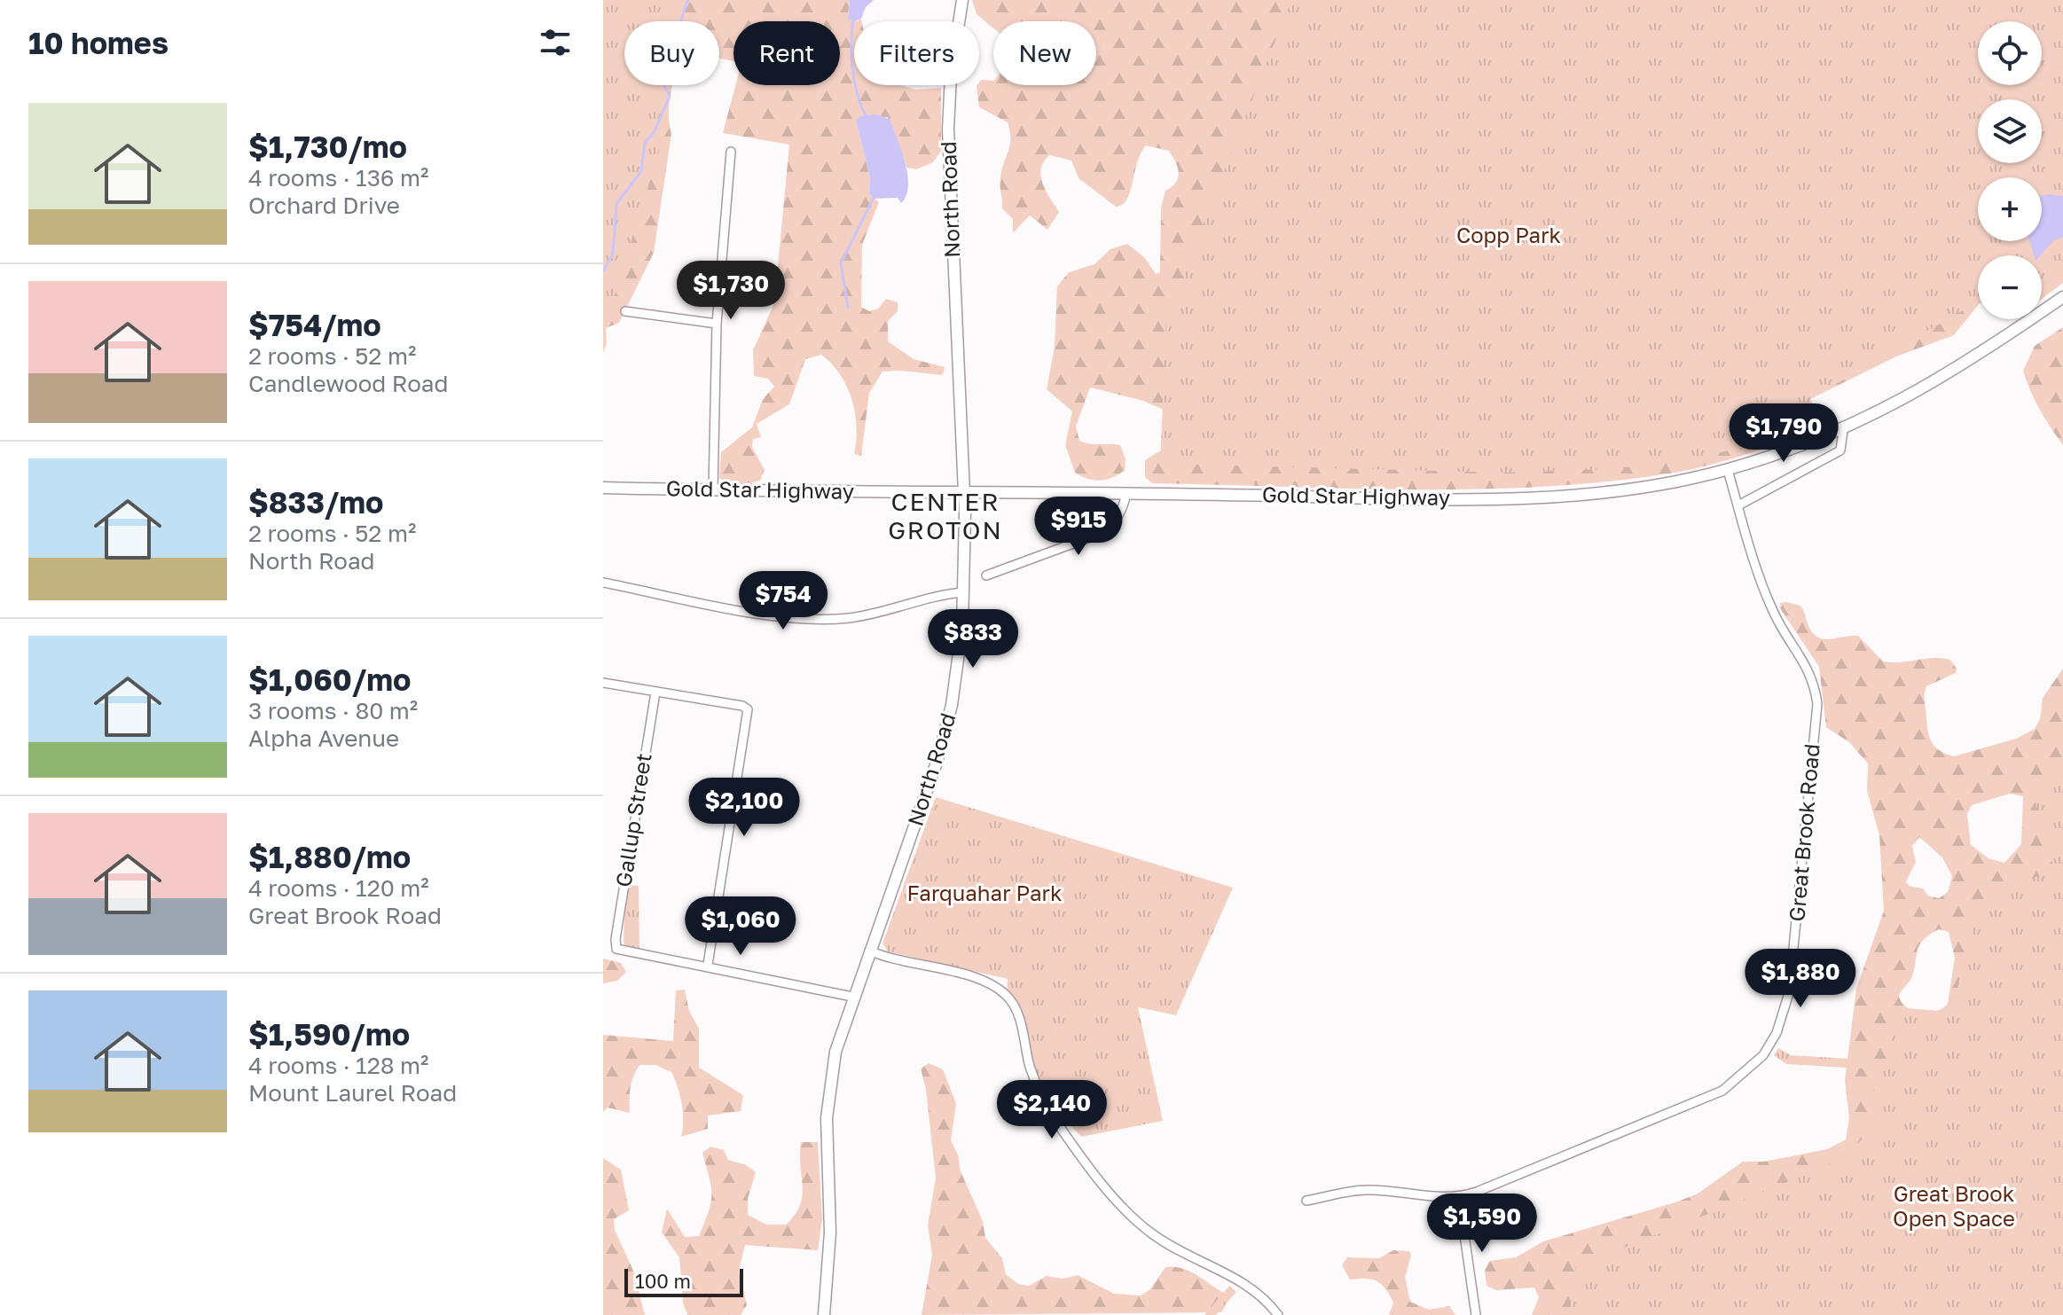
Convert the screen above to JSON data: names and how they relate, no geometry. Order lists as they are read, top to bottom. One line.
{"streets":{"main road":["North Road","Gold Star Highway"],"street":["Gallup Street","Great Brook Road"]},"crossings":[["North Road","Gold Star Highway"],["Gold Star Highway","Great Brook Road"]],"districts":["CENTER GROTON"],"parks":["Copp Park","Farquahar Park","Great Brook Open Space"],"scale_bar":"100 m","page":{"heading":"10 homes","map_buttons":["+","−"],"chip":["Buy","Rent","Filters","New"],"list":[{"name":"$1,730/mo","note":"4 rooms · 136 m² · Orchard Drive"},{"name":"$754/mo","note":"2 rooms · 52 m² · Candlewood Road"},{"name":"$833/mo","note":"2 rooms · 52 m² · North Road"},{"name":"$1,060/mo","note":"3 rooms · 80 m² · Alpha Avenue"},{"name":"$1,880/mo","note":"4 rooms · 120 m² · Great Brook Road"},{"name":"$1,590/mo","note":"4 rooms · 128 m² · Mount Laurel Road"}],"price":["$1,730","$1,790","$915","$754","$833","$2,100","$1,060","$1,880","$2,140","$1,590"],"scale":"100 m"}}
